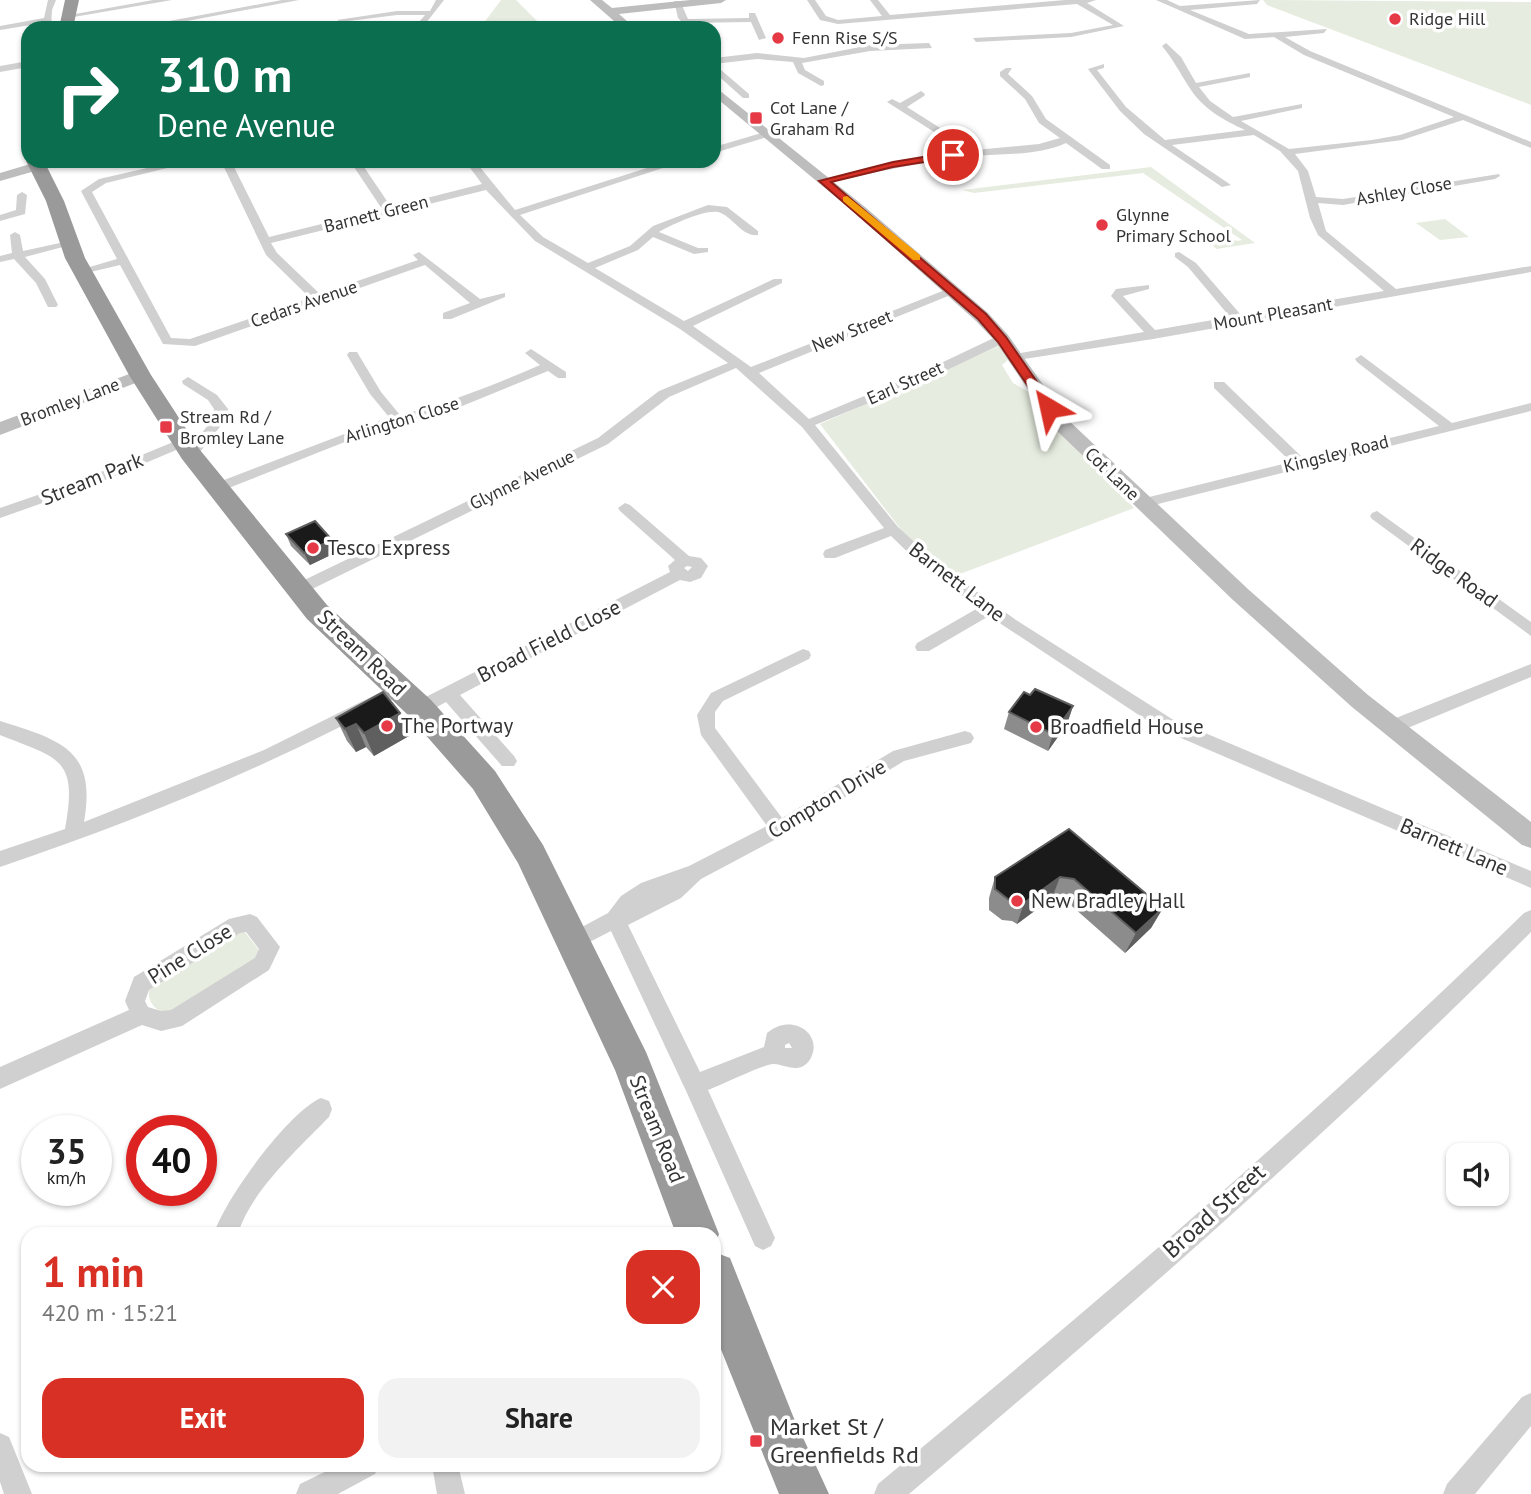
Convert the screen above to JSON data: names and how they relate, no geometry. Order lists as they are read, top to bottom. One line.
{"streets":{"highway":["Stream Road"],"street":["Ashley Close","Barnett Green","Cedars Avenue","Mount Pleasant","New Street","Earl Street","Bromley Lane","Arlington Close","Kingsley Road","Cot Lane","Stream Park","Glynne Avenue","Ridge Road","Barnett Lane","Broad Field Close","Compton Drive","Pine Close","Broad Street"]},"crossings":[["Barnett Green","Barnett Lane"],["Mount Pleasant","Cot Lane"],["New Street","Cot Lane"],["New Street","Glynne Avenue"],["New Street","Barnett Lane"],["Earl Street","Cot Lane"],["Earl Street","Barnett Lane"],["Bromley Lane","Stream Road"],["Arlington Close","Stream Road"],["Kingsley Road","Cot Lane"],["Stream Park","Stream Road"],["Glynne Avenue","Barnett Lane"],["Glynne Avenue","Stream Road"],["Broad Field Close","Stream Road"],["Stream Road","Compton Drive"]],"places":{"other":["Ridge Hill","Fenn Rise S/S","Glynne Primary School","Tesco Express","The Portway","Broadfield House","New Bradley Hall"],"transit":["Cot Lane / Graham Rd","Stream Rd / Bromley Lane","Market St / Greenfields Rd"]},"page":{"turn":["310 m","Dene Avenue"],"speed":"35 km/h","limit":"40","heading":["1 min","420 m · 15:21"],"buttons":["Exit","Share"]}}
